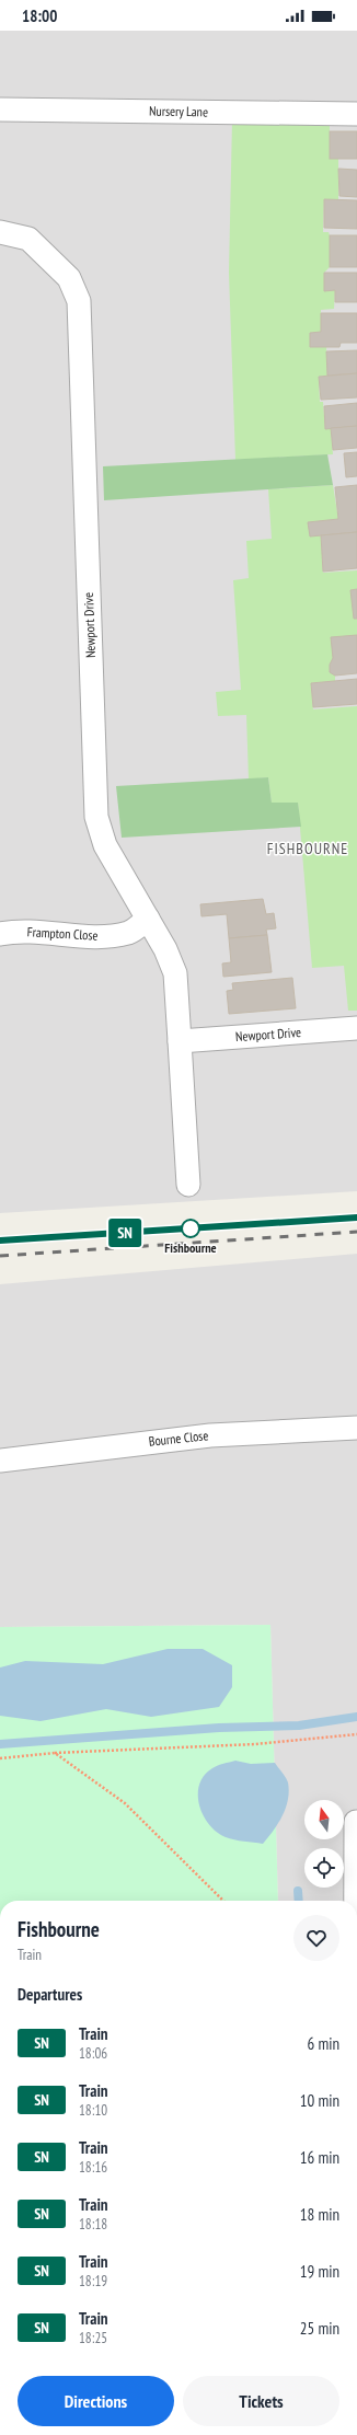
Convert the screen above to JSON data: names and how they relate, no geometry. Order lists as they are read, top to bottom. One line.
{"streets":{"street":["Nursery Lane","Newport Drive","Frampton Close","Bourne Close"]},"crossings":[["Newport Drive","Frampton Close"]],"districts":["FISHBOURNE"],"places":["Fishbourne"],"north":"top","page":{"status":"18:00","on_map":"SN","heading":[["Fishbourne","Train"],"Departures"],"list":[{"mark":"SN","name":"Train","note":"18:06","value":"6 min"},{"mark":"SN","name":"Train","note":"18:10","value":"10 min"},{"mark":"SN","name":"Train","note":"18:16","value":"16 min"},{"mark":"SN","name":"Train","note":"18:18","value":"18 min"},{"mark":"SN","name":"Train","note":"18:19","value":"19 min"},{"mark":"SN","name":"Train","note":"18:25","value":"25 min"}],"buttons":["Directions","Tickets"]}}
